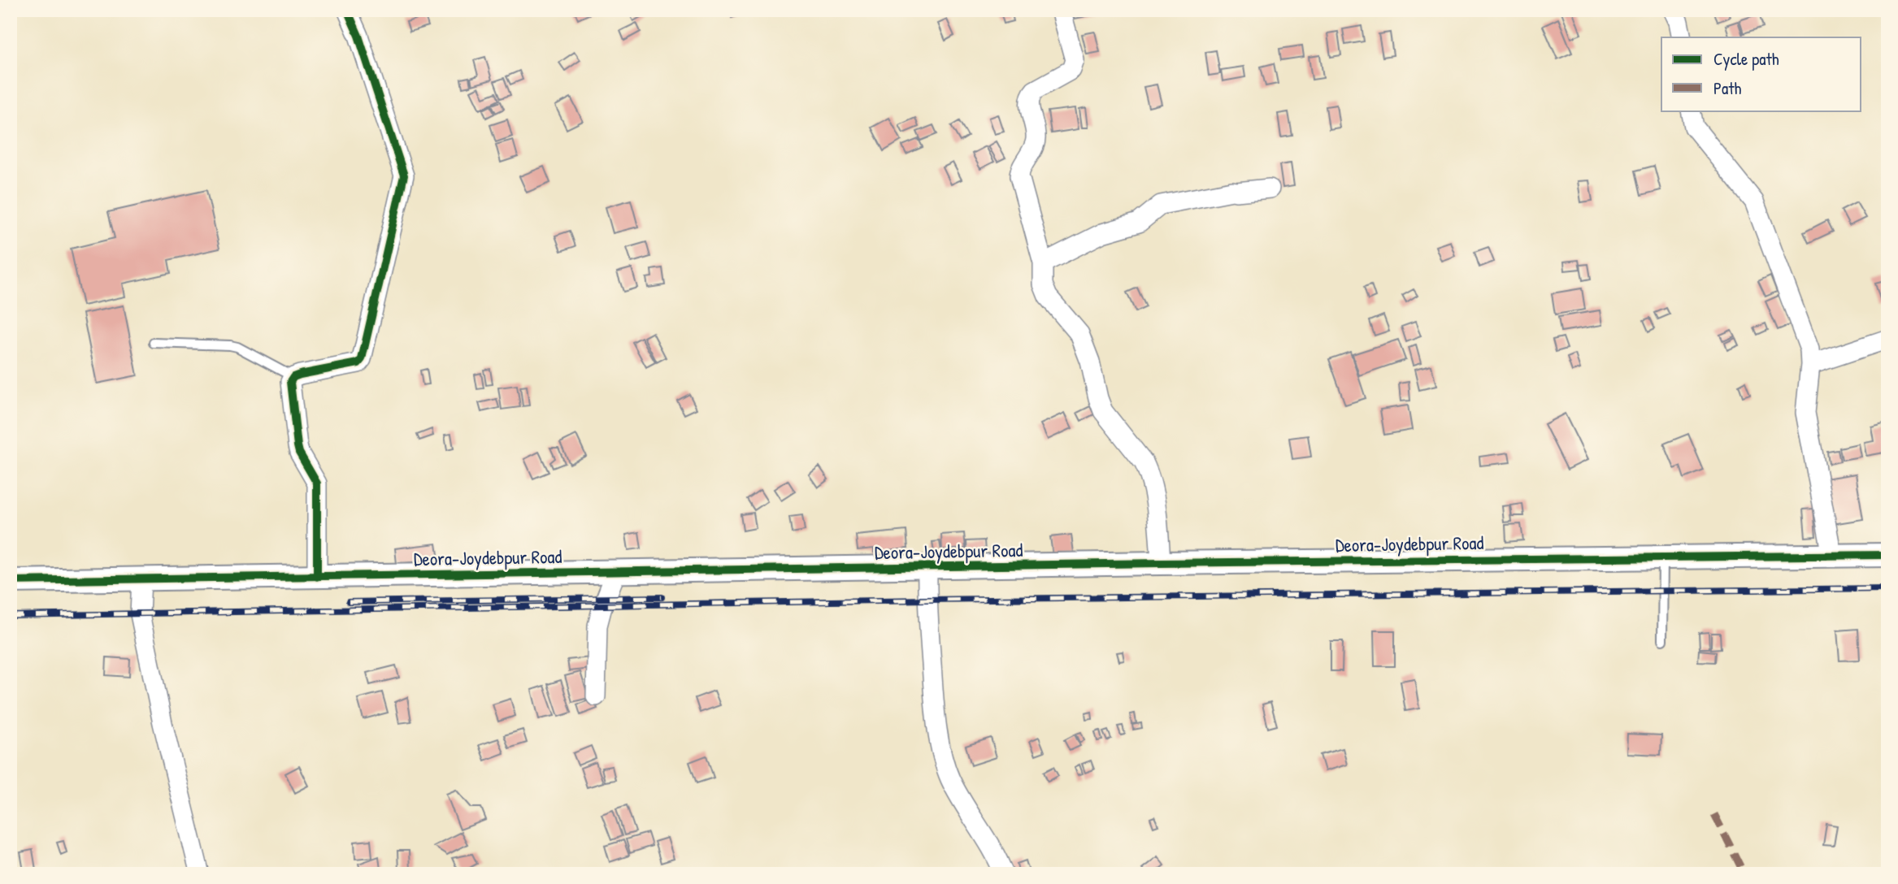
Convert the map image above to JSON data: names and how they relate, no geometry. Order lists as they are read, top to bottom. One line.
{"streets":{"street":["Deora-Joydebpur Road"]},"legend":["Cycle path","Path"]}
